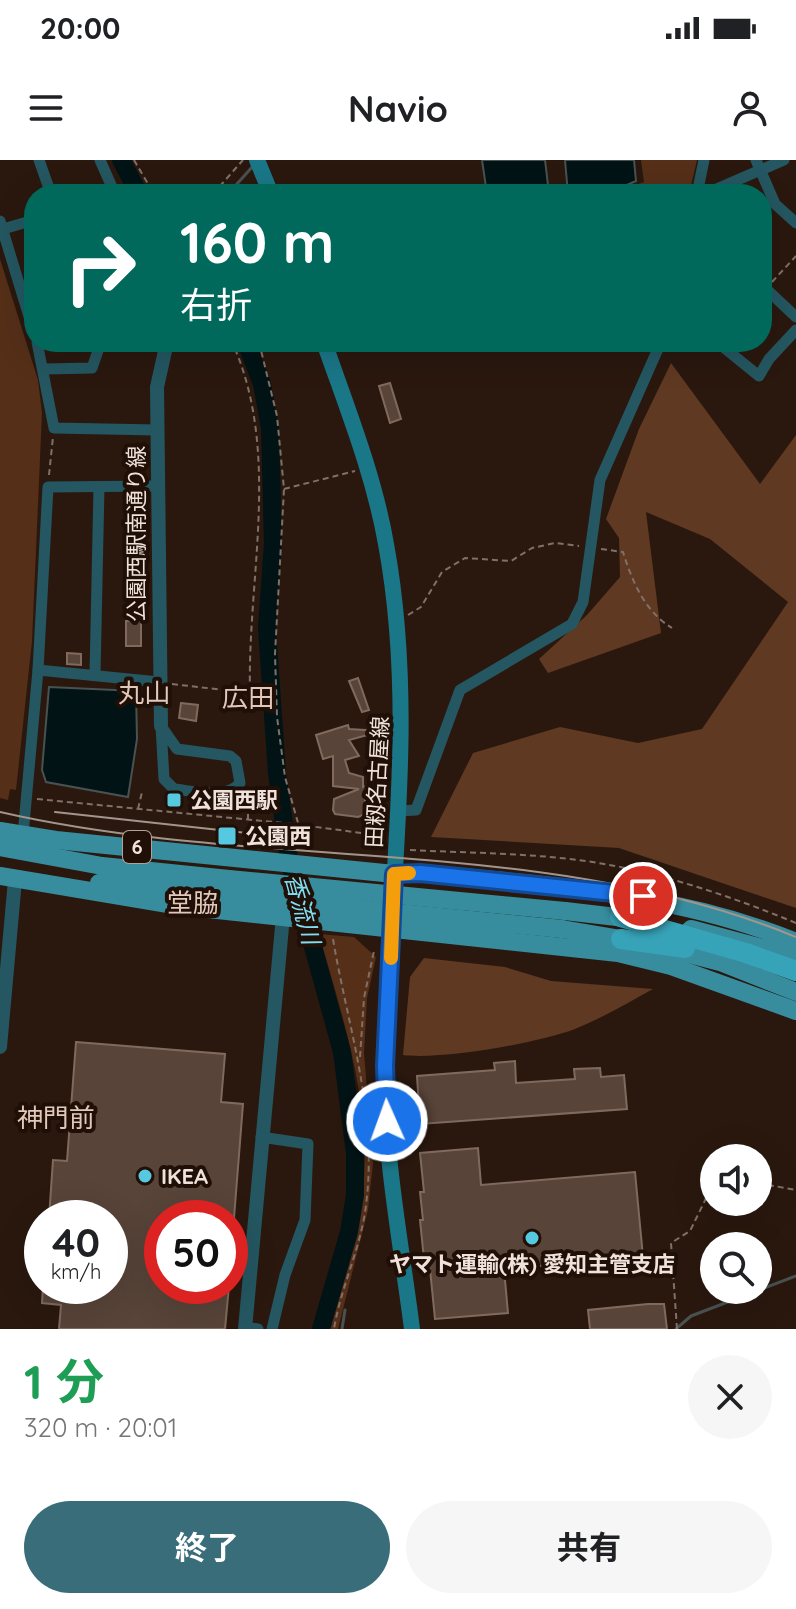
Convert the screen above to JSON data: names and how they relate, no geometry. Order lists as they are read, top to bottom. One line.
{"streets":{"main road":["田籾名古屋線","6"],"street":["公園西駅南通り線"]},"crossings":[["田籾名古屋線","6"]],"districts":["丸山","広田","堂脇","神門前"],"water":["香流川"],"places":{"transit":["公園西駅","公園西"],"other":["IKEA","ヤマト運輸(株) 愛知主管支店"]},"page":{"status":"20:00","header":"Navio","turn":["160 m","右折"],"speed":"40 km/h","limit":"50","heading":["1 分","320 m · 20:01"],"buttons":["終了","共有"]}}
